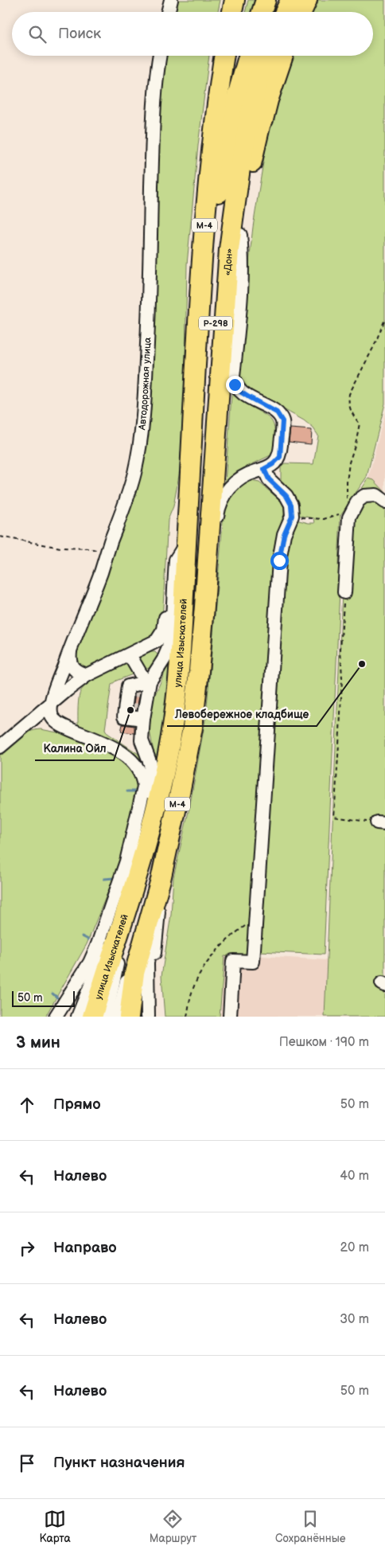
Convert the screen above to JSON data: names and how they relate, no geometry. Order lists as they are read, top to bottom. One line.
{"streets":{"highway":["М-4","«Дон»","Р-298","улица Изыскателей"],"lane":["Автодорожная улица"]},"crossings":[["М-4","Р-298"],["М-4","улица Изыскателей"],["«Дон»","Р-298"],["«Дон»","улица Изыскателей"],["Р-298","улица Изыскателей"]],"places":["Левобережное кладбище","Калина Ойл"],"scale_bar":"50 m","page":{"search":"Поиск","scale":"50 m","heading":["3 мин","Пешком · 190 m"],"list":[["Прямо","50 m"],["Налево","40 m"],["Направо","20 m"],["Налево","30 m"],["Налево","50 m"],"Пункт назначения"],"nav":["Карта","Маршрут","Сохранённые"]}}
